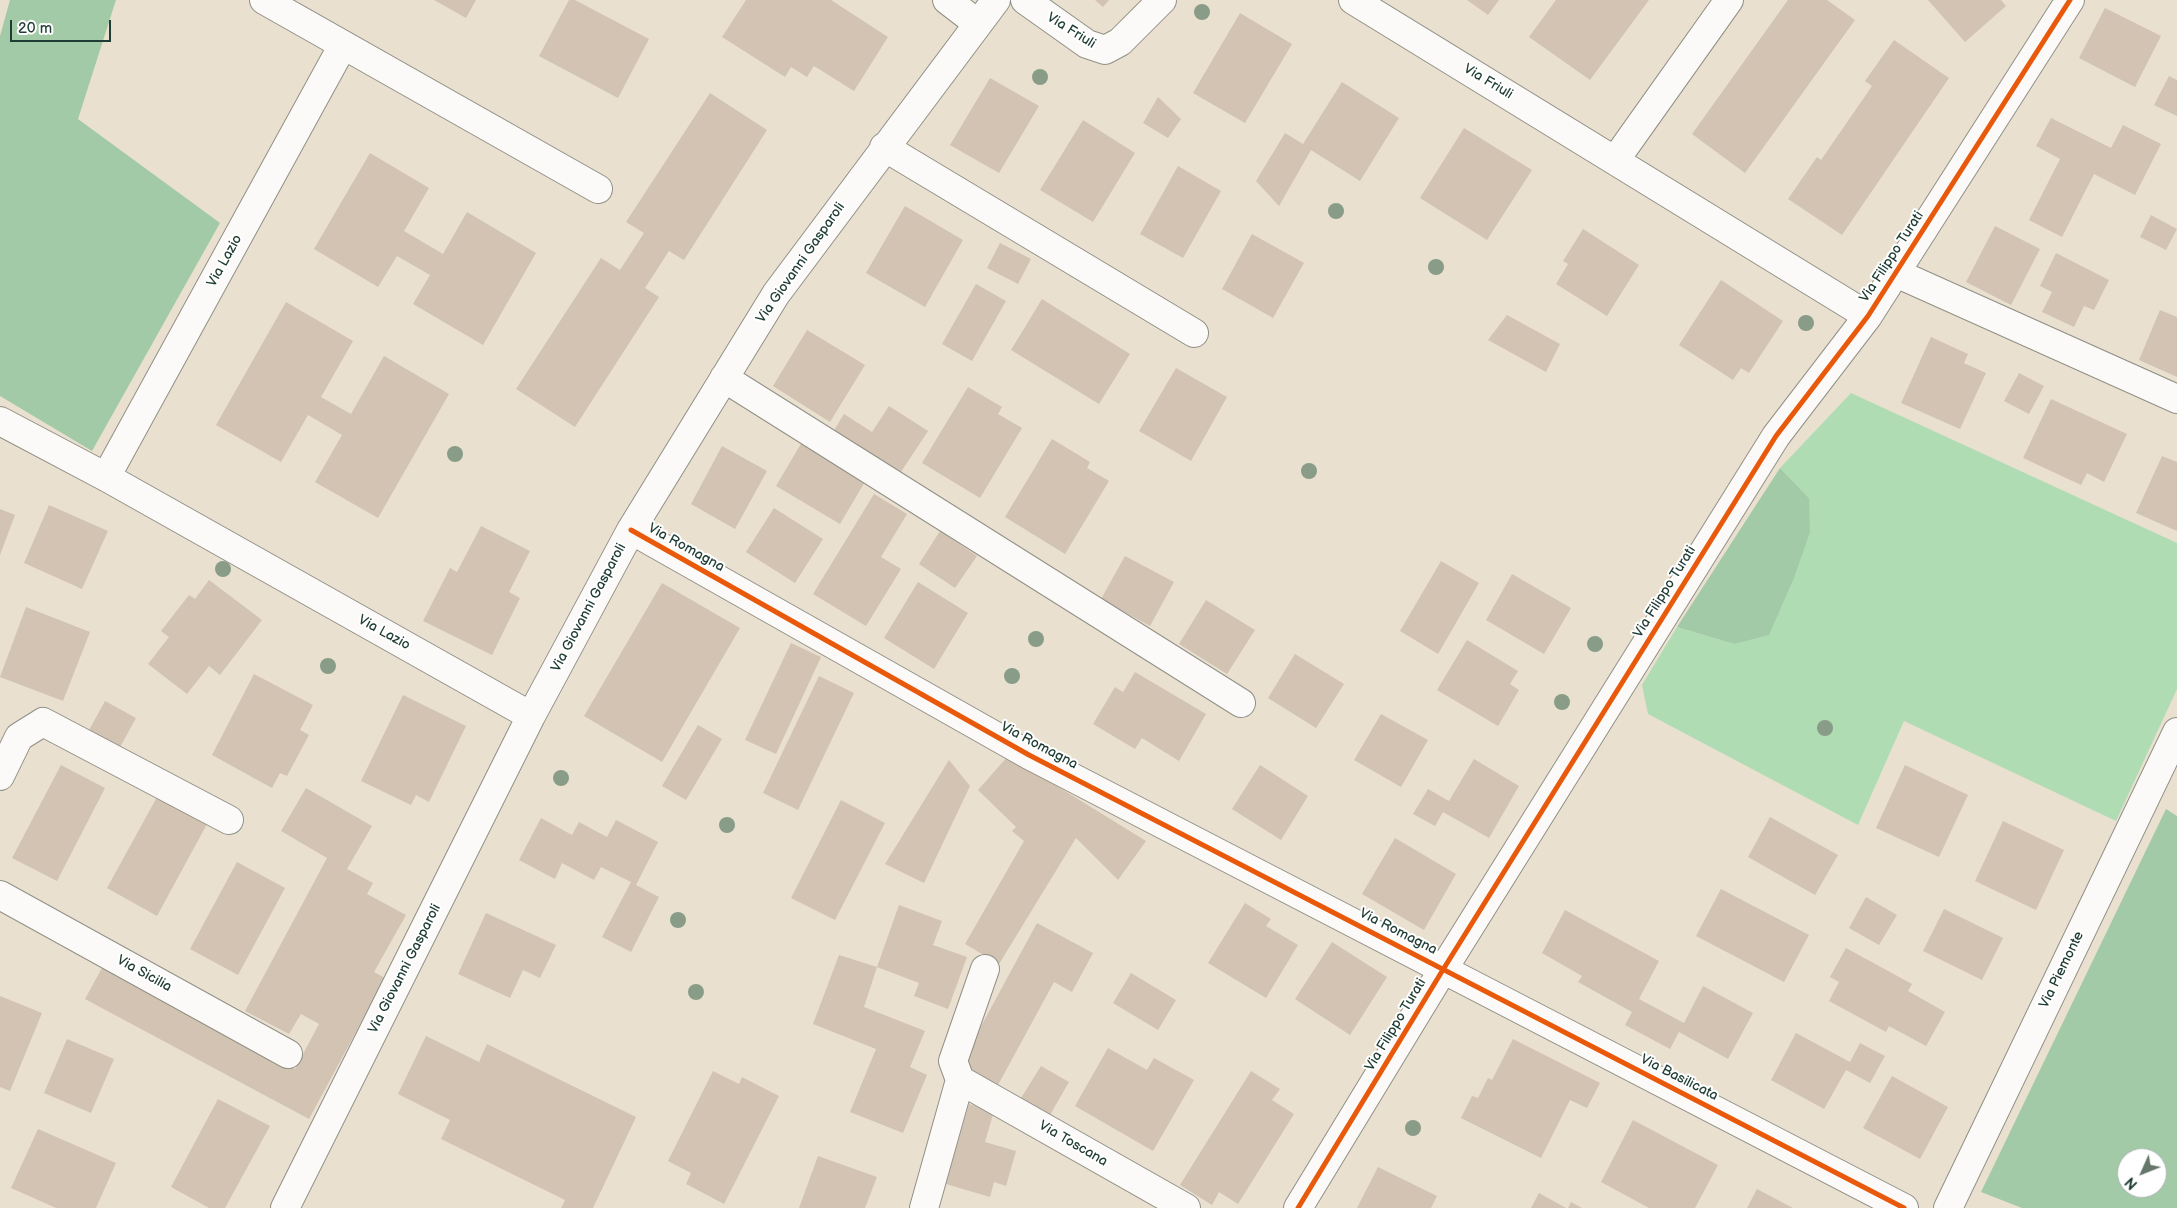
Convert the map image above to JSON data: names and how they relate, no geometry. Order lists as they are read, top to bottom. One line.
{"streets":{"street":["Via Friuli","Via Filippo Turati","Via Lazio","Via Giovanni Gasparoli","Via Romagna","Via Piemonte","Via Sicilia","Via Basilicata","Via Toscana"]},"crossings":[["Via Friuli","Via Filippo Turati"],["Via Filippo Turati","Via Romagna"],["Via Filippo Turati","Via Basilicata"],["Via Lazio","Via Giovanni Gasparoli"],["Via Giovanni Gasparoli","Via Romagna"],["Via Romagna","Via Basilicata"]],"scale_bar":"20 m","north":"bottom left"}
